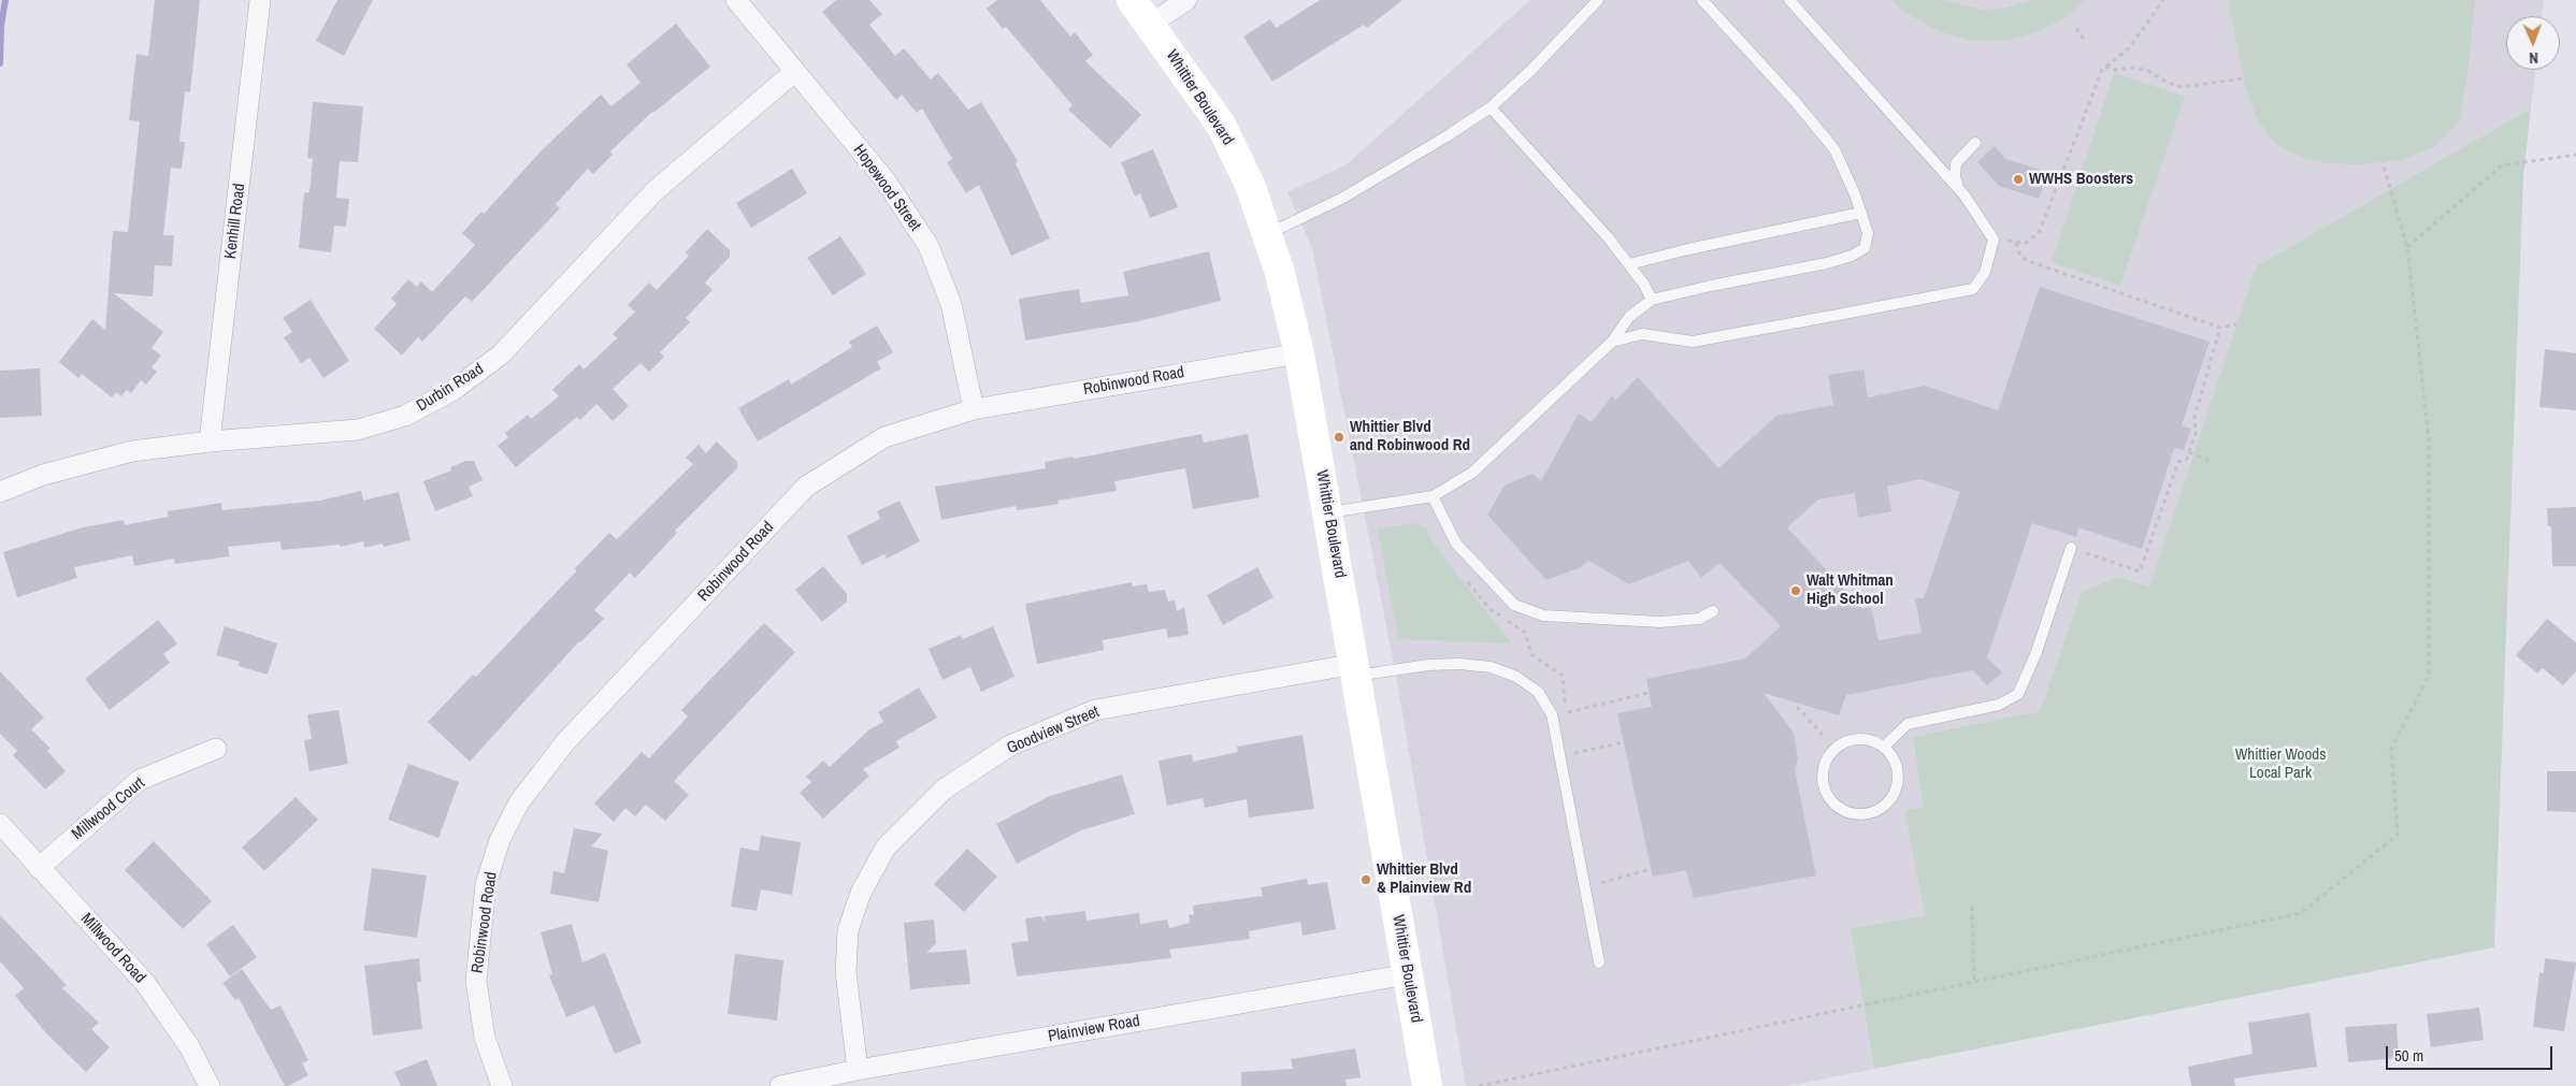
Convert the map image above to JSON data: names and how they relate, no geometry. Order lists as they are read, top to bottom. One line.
{"streets":{"street":["Whittier Boulevard","Hopewood Street","Kenhill Road","Robinwood Road","Durbin Road","Goodview Street","Millwood Court","Millwood Road","Plainview Road"]},"crossings":[["Whittier Boulevard","Robinwood Road"],["Whittier Boulevard","Goodview Street"],["Whittier Boulevard","Plainview Road"],["Hopewood Street","Robinwood Road"],["Hopewood Street","Durbin Road"],["Kenhill Road","Durbin Road"],["Goodview Street","Plainview Road"],["Millwood Court","Millwood Road"]],"parks":["Whittier Woods Local Park"],"places":["WWHS Boosters","Whittier Blvd and Robinwood Rd","Walt Whitman High School","Whittier Blvd & Plainview Rd"],"scale_bar":"50 m","north":"bottom"}
